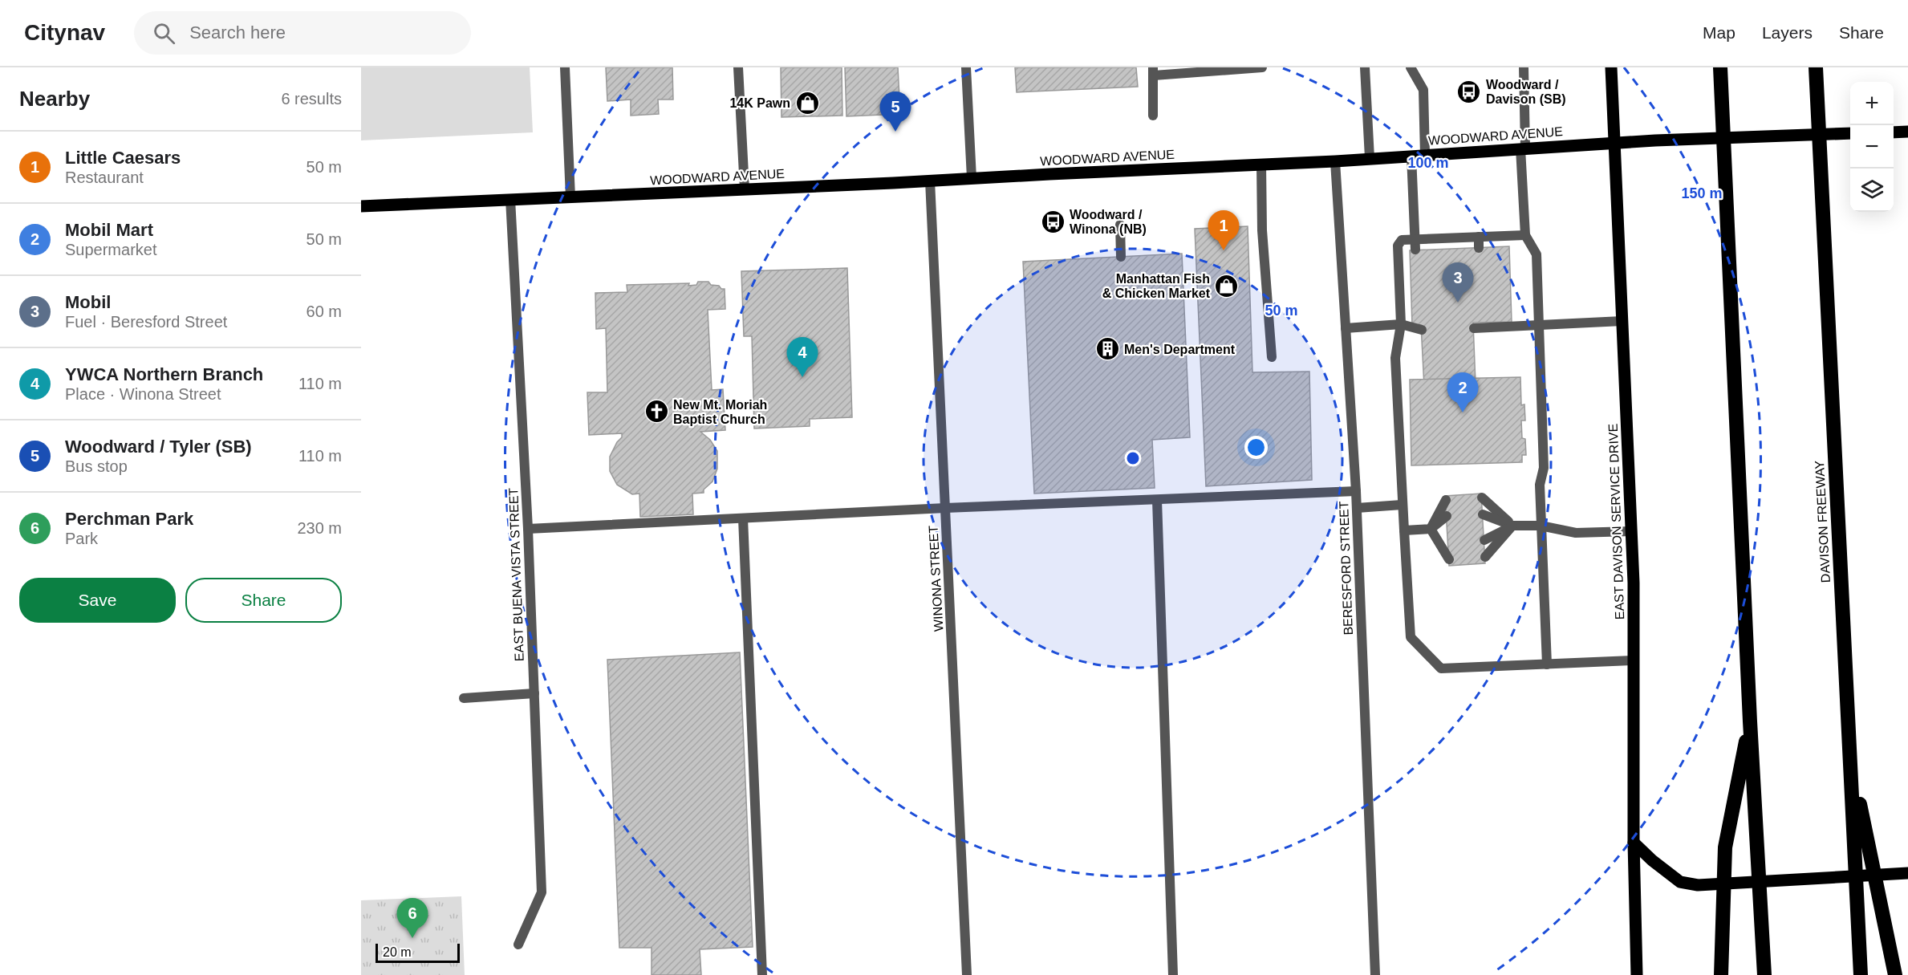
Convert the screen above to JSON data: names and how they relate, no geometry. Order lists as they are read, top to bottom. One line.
{"streets":{"highway":["DAVISON FREEWAY"],"main road":["WOODWARD AVENUE","EAST DAVISON SERVICE DRIVE"],"street":["BERESFORD STREET","EAST BUENA VISTA STREET","WINONA STREET"]},"crossings":[["WOODWARD AVENUE","EAST DAVISON SERVICE DRIVE"],["WOODWARD AVENUE","BERESFORD STREET"],["WOODWARD AVENUE","EAST BUENA VISTA STREET"],["WOODWARD AVENUE","WINONA STREET"]],"places":{"bus stop":["Woodward / Davison (SB)","Woodward / Winona (NB)"],"shop":["14K Pawn","Manhattan Fish & Chicken Market"],"building":["Men's Department"],"church":["New Mt. Moriah Baptist Church"]},"scale_bar":"20 m","page":{"header":"Citynav","search":"Search here","nav":["Map","Layers","Share"],"heading":["Nearby","6 results"],"map_buttons":["+","−"],"pins":["5","1","3","4","2","6"],"list":[{"mark":"1","name":"Little Caesars","note":"Restaurant","value":"50 m"},{"mark":"2","name":"Mobil Mart","note":"Supermarket","value":"50 m"},{"mark":"3","name":"Mobil","note":"Fuel · Beresford Street","value":"60 m"},{"mark":"4","name":"YWCA Northern Branch","note":"Place · Winona Street","value":"110 m"},{"mark":"5","name":"Woodward / Tyler (SB)","note":"Bus stop","value":"110 m"},{"mark":"6","name":"Perchman Park","note":"Park","value":"230 m"}],"buttons":["Save","Share"],"scale":"20 m"},"rings":["100 m","150 m","50 m"]}
